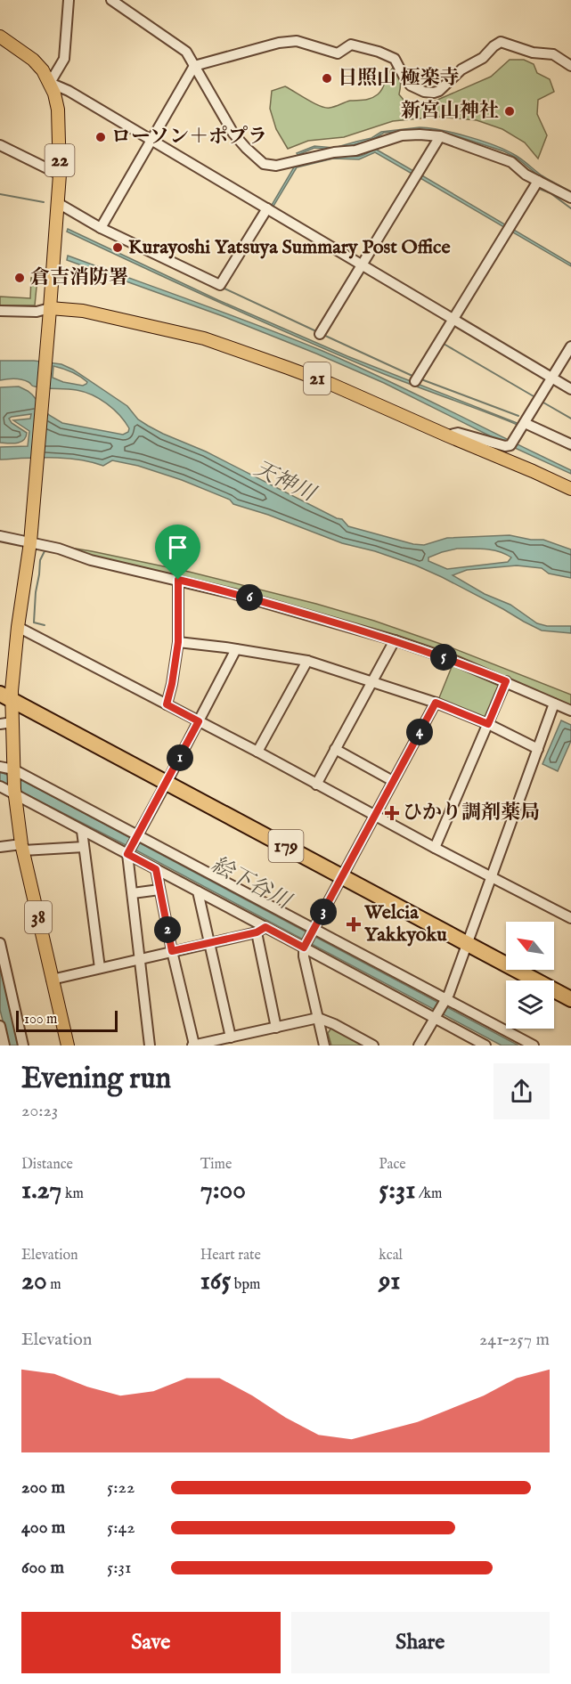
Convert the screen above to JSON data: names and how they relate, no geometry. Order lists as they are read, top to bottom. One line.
{"streets":{"highway":["179"],"main road":["22","21","38"]},"crossings":[["22","21"],["179","38"]],"water":["天神川","絵下谷川"],"places":{"other":["日照山 極楽寺","新宮山神社","ローソン＋ポプラ","Kurayoshi Yatsuya Summary Post Office","倉吉消防署"],"health":["ひかり調剤薬局","Welcia Yakkyoku"]},"scale_bar":"100 m","north":"top left","page":{"pins":["6","5","4","1","3","2"],"scale":"100 m","heading":["Evening run","20:23"],"stats":[["Distance","1.27 km"],["Time","7:00"],["Pace","5:31 /km"],["Elevation","20 m"],["Heart rate","165 bpm"],["kcal","91"]],"chart":["Elevation","241–257 m"],"list":[{"name":"200 m","note":"5:22"},{"name":"400 m","note":"5:42"},{"name":"600 m","note":"5:31"}],"buttons":["Save","Share"]}}
